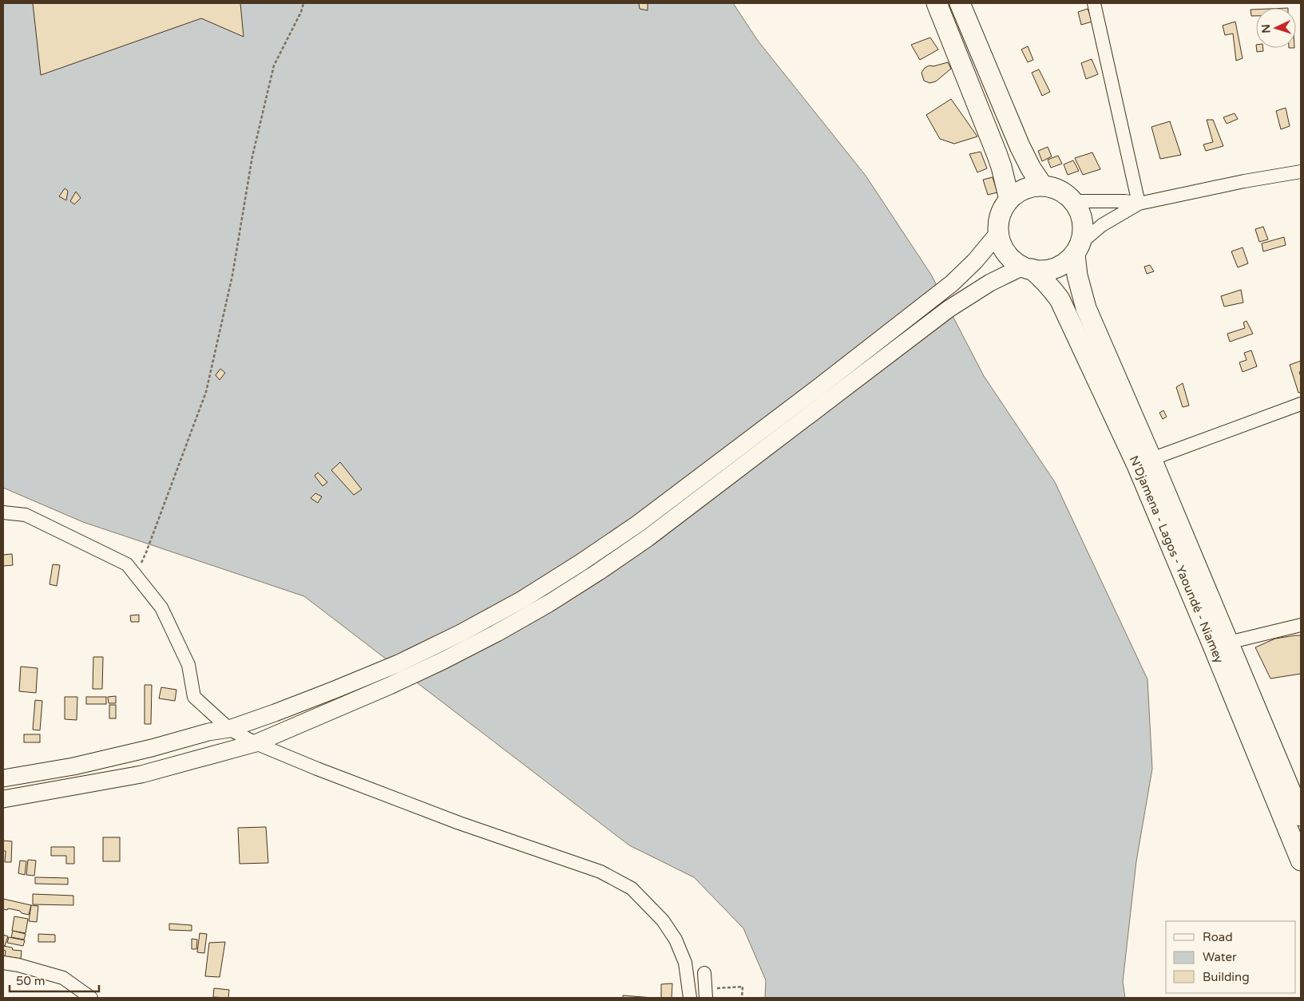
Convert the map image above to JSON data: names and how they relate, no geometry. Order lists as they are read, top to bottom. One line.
{"streets":{"highway":["N'Djamena - Lagos - Yaoundé - Niamey"]},"legend":["Road","Water","Building"],"scale_bar":"50 m","north":"left"}
